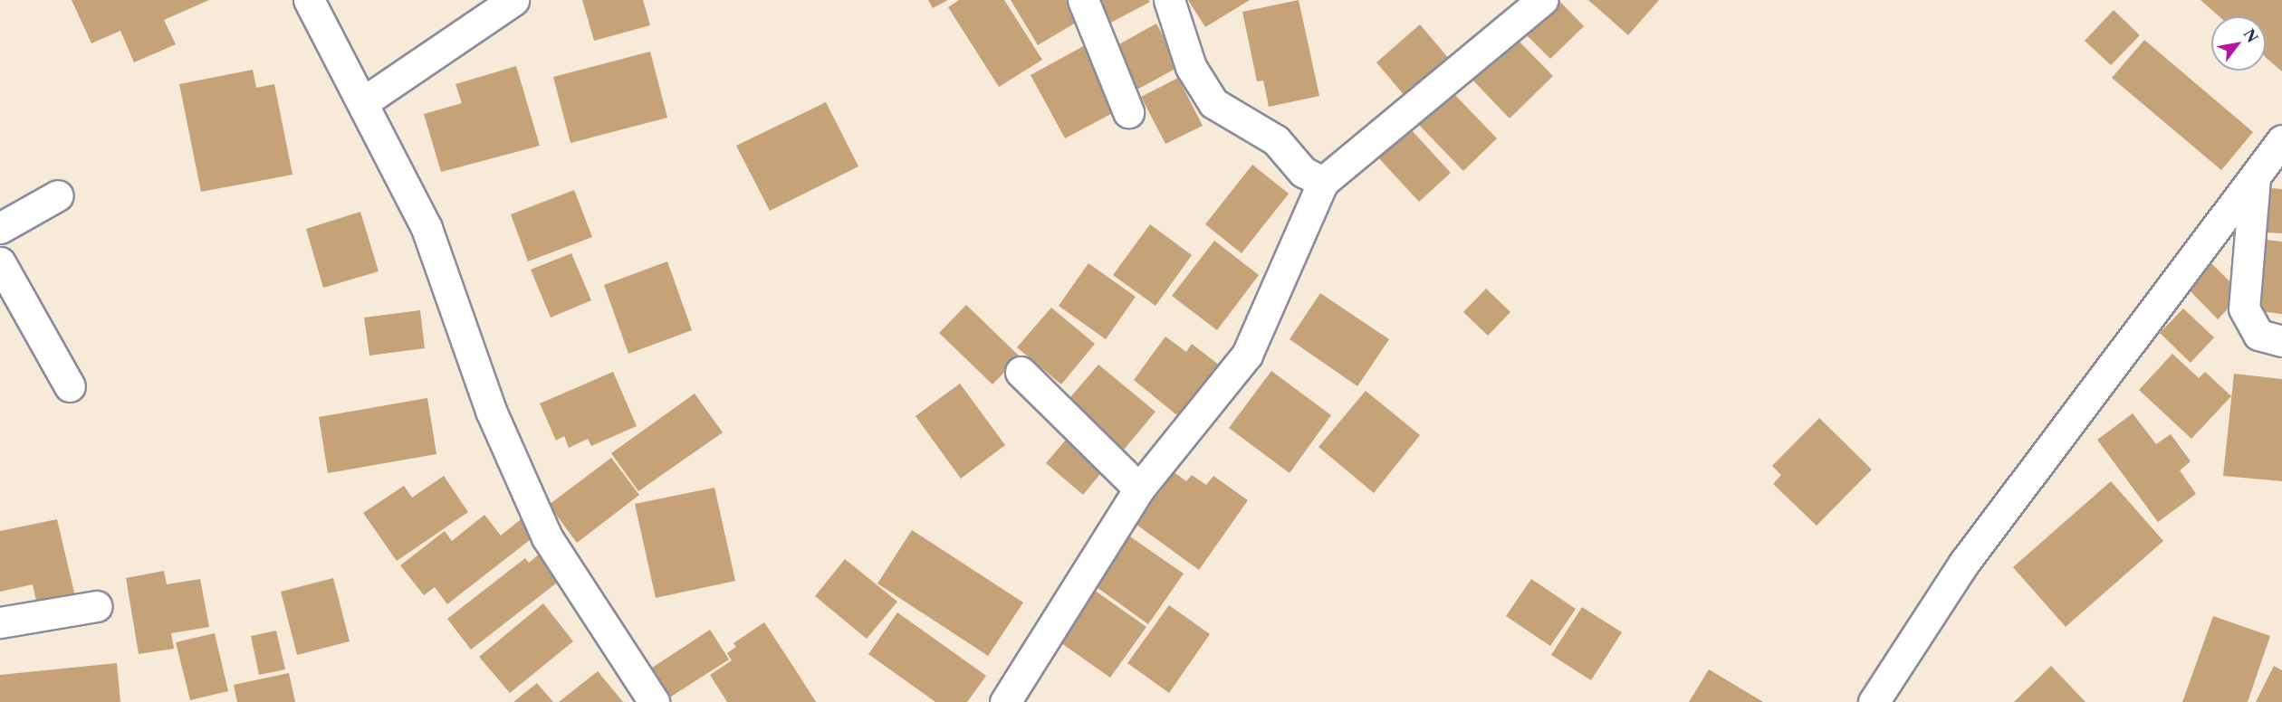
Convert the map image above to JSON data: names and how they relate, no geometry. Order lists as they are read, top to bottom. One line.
{"north":"top right"}
